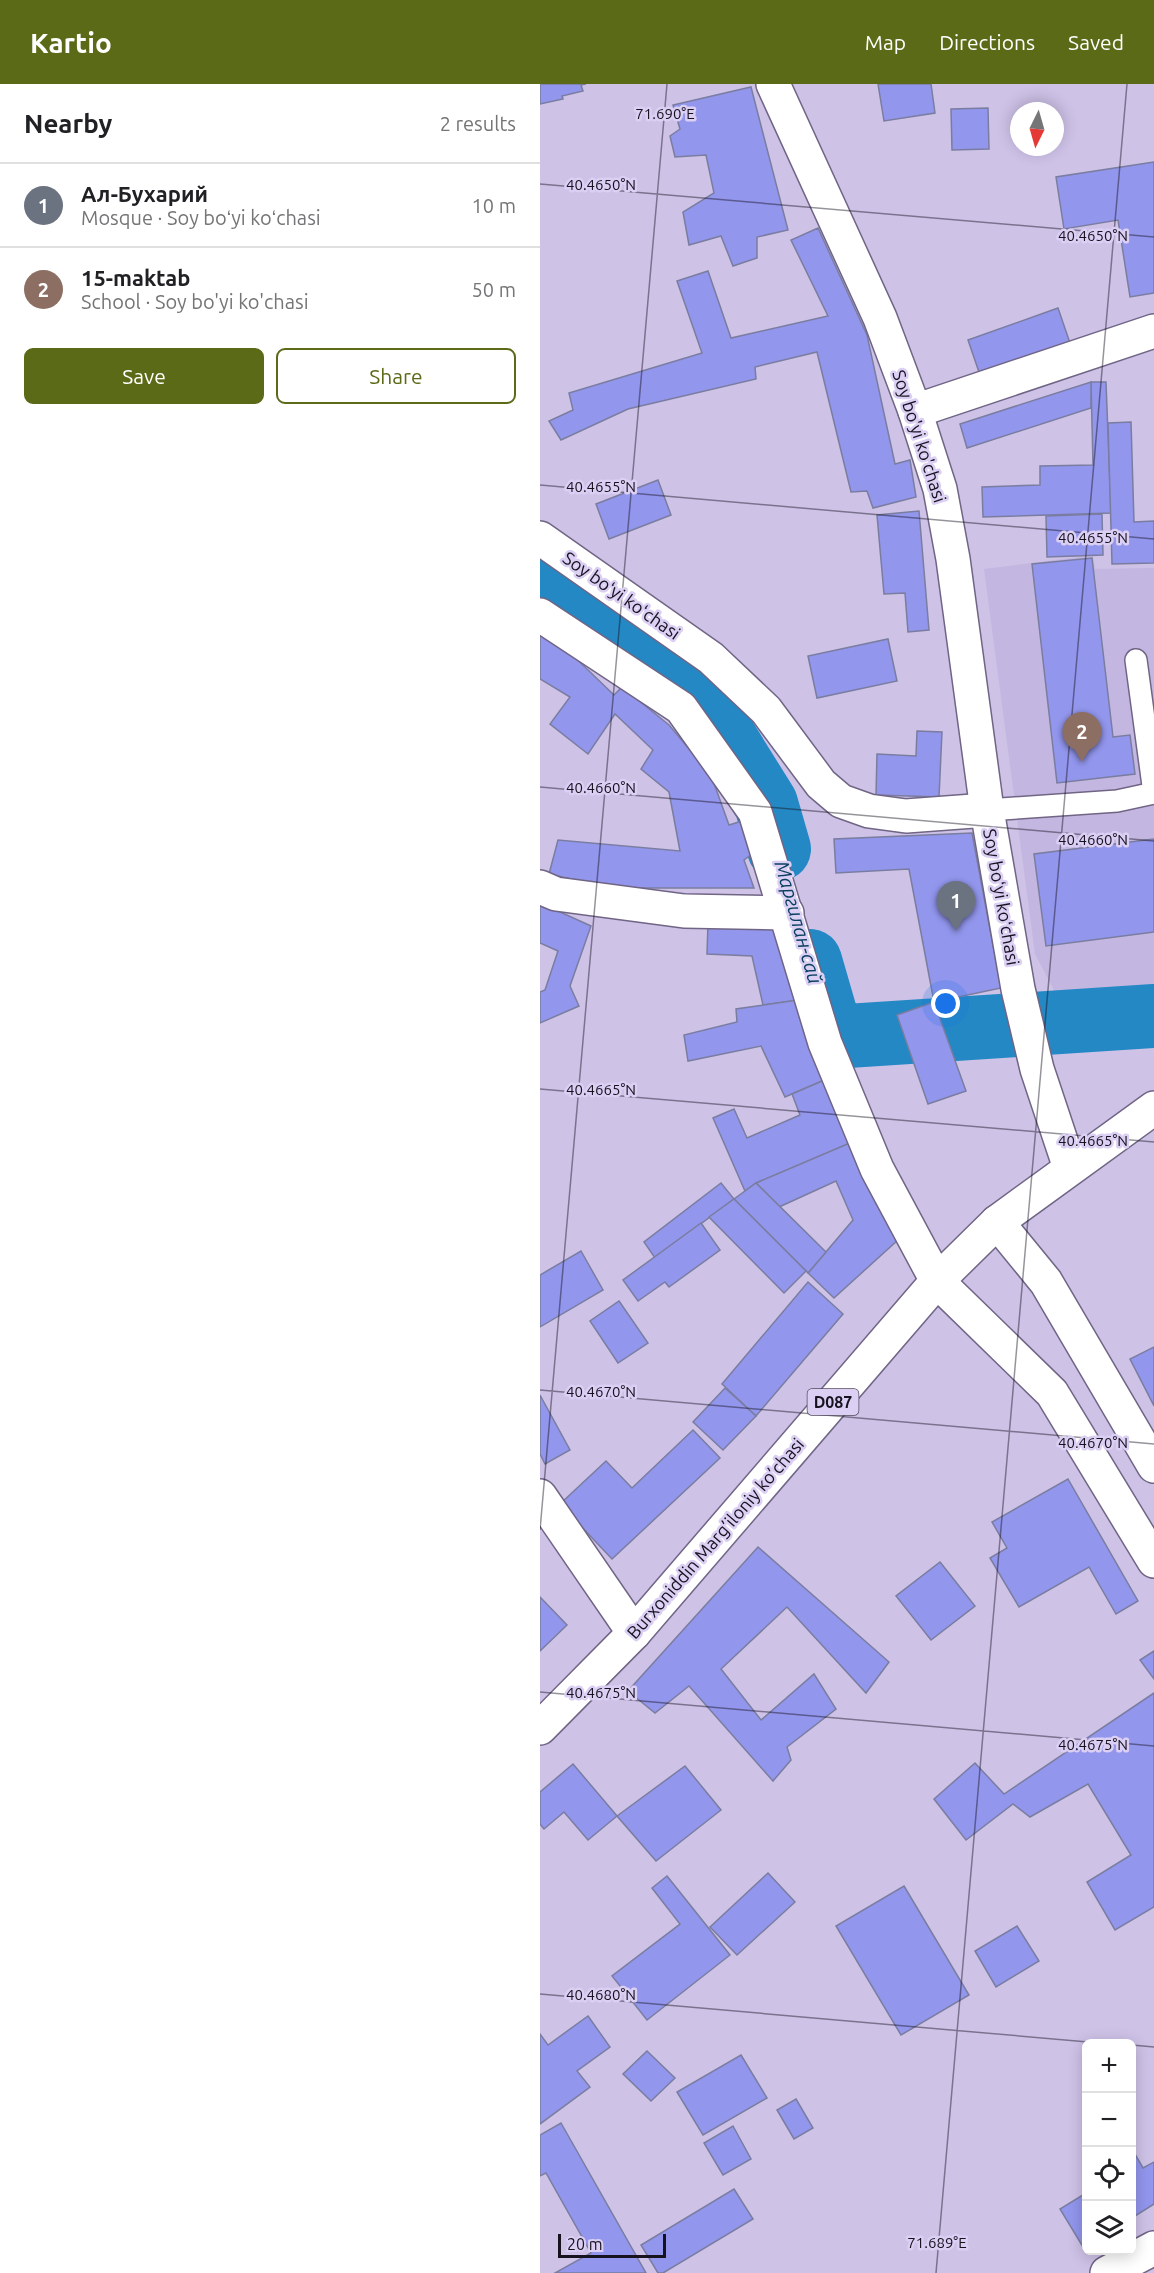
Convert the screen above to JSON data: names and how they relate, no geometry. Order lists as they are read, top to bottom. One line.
{"streets":{"street":["Soy bo'yi ko'chasi","Soy boʻyi koʻchasi","D087","Burxoniddin Marg’iloniy ko’chasi"]},"crossings":[["Soy bo'yi ko'chasi","Soy boʻyi koʻchasi"],["Soy boʻyi koʻchasi","Burxoniddin Marg’iloniy ko’chasi"]],"water":["Маргилан-сай"],"scale_bar":"20 m","north":"bottom","page":{"header":"Kartio","nav":["Map","Directions","Saved"],"heading":["Nearby","2 results"],"list":[{"mark":"1","name":"Ал-Бухарий","note":"Mosque · Soy boʻyi koʻchasi","value":"10 m"},{"mark":"2","name":"15-maktab","note":"School · Soy bo'yi ko'chasi","value":"50 m"}],"buttons":["Save","Share"],"pins":["2","1"],"map_buttons":["+","−"],"scale":"20 m"},"coordinates":["71.690°E","40.4650°N","40.4655°N","40.4660°N","40.4665°N","40.4670°N","40.4675°N","40.4680°N","71.689°E"]}
